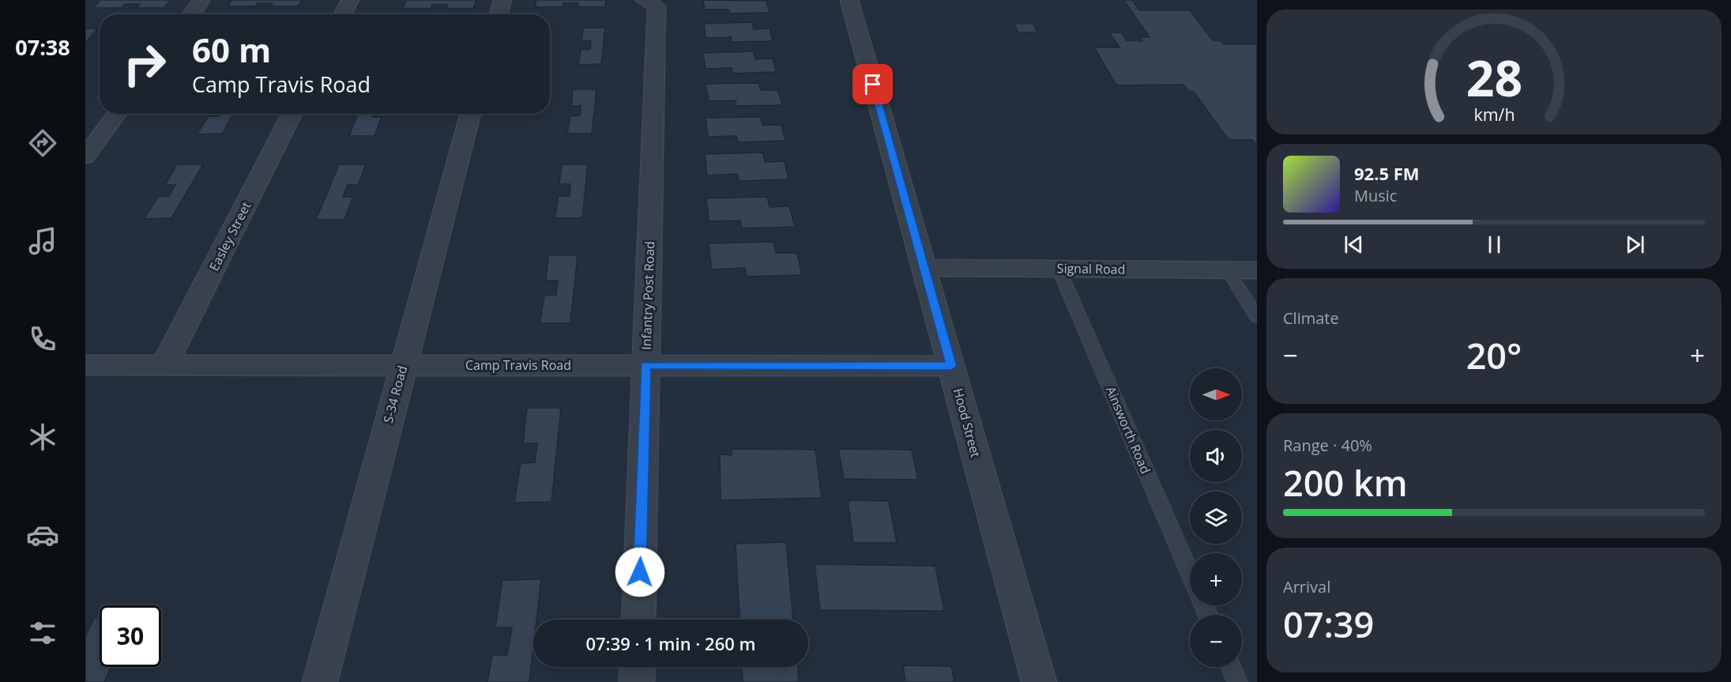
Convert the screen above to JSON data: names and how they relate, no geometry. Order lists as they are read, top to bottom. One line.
{"streets":{"street":["Easley Street","Signal Road","Infantry Post Road","Camp Travis Road","S-34 Road","Hood Street"],"lane":["Ainsworth Road"]},"crossings":[["Easley Street","Camp Travis Road"],["Signal Road","Hood Street"],["Signal Road","Ainsworth Road"],["Infantry Post Road","Camp Travis Road"],["Camp Travis Road","S-34 Road"],["Camp Travis Road","Hood Street"]],"north":"right","page":{"tabs":"07:38","turn":["60 m","Camp Travis Road"],"song":["92.5 FM","Music"],"tile":["Climate",["Range · 40%","200 km"],["Arrival","07:39"]],"heat":["−","20°","+"],"map_buttons":["+","−"],"limit":"30","trip":"07:39 · 1 min · 260 m","gauge":["28","km/h"]}}
